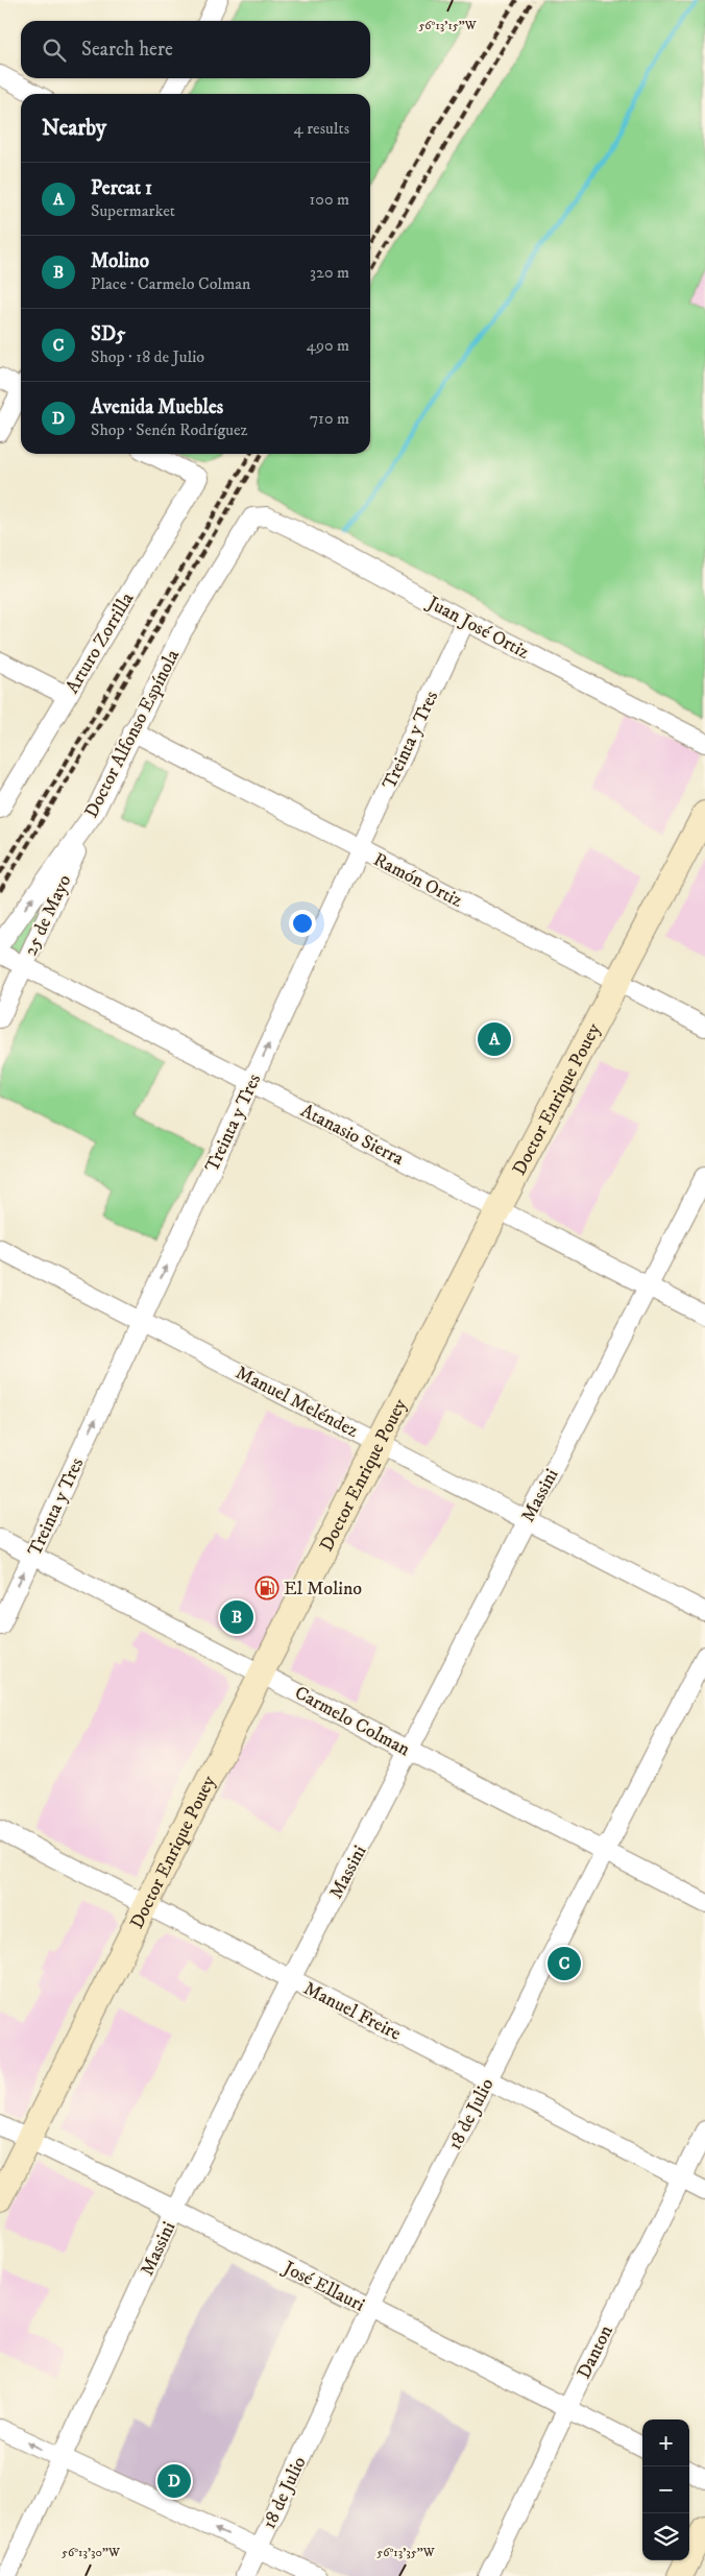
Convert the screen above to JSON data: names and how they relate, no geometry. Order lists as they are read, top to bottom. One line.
{"streets":{"street":["Juan José Ortiz","Arturo Zorrilla","Doctor Alfonso Espínola","Treinta y Tres","Ramón Ortiz","25 de Mayo","Doctor Enrique Pouey","Atanasio Sierra","Manuel Meléndez","Massini","Carmelo Colman","Manuel Freire","18 de Julio","José Ellauri","Danton"]},"crossings":[["Juan José Ortiz","Doctor Alfonso Espínola"],["Juan José Ortiz","Treinta y Tres"],["Doctor Alfonso Espínola","Ramón Ortiz"],["Doctor Alfonso Espínola","25 de Mayo"],["Treinta y Tres","Ramón Ortiz"],["Treinta y Tres","Atanasio Sierra"],["Treinta y Tres","Manuel Meléndez"],["Treinta y Tres","Carmelo Colman"],["Ramón Ortiz","Doctor Enrique Pouey"],["25 de Mayo","Atanasio Sierra"],["Doctor Enrique Pouey","Atanasio Sierra"],["Doctor Enrique Pouey","Manuel Meléndez"],["Doctor Enrique Pouey","Carmelo Colman"],["Doctor Enrique Pouey","Manuel Freire"],["Doctor Enrique Pouey","José Ellauri"],["Atanasio Sierra","Massini"],["Manuel Meléndez","Massini"],["Massini","Carmelo Colman"],["Massini","Manuel Freire"],["Massini","José Ellauri"],["Carmelo Colman","18 de Julio"],["Manuel Freire","18 de Julio"],["Manuel Freire","Danton"],["18 de Julio","José Ellauri"],["José Ellauri","Danton"]],"one_way":["Treinta y Tres"],"places":{"fuel station":["El Molino"]},"page":{"search":"Search here","heading":["Nearby","4 results"],"list":[{"mark":"A","name":"Percat 1","note":"Supermarket","value":"100 m"},{"mark":"B","name":"Molino","note":"Place · Carmelo Colman","value":"320 m"},{"mark":"C","name":"SD5","note":"Shop · 18 de Julio","value":"490 m"},{"mark":"D","name":"Avenida Muebles","note":"Shop · Senén Rodríguez","value":"710 m"}],"pins":["A","B","C","D"],"map_buttons":["+","−"]},"coordinates":["56°13'15\"W","56°13'30\"W","56°13'35\"W"]}
